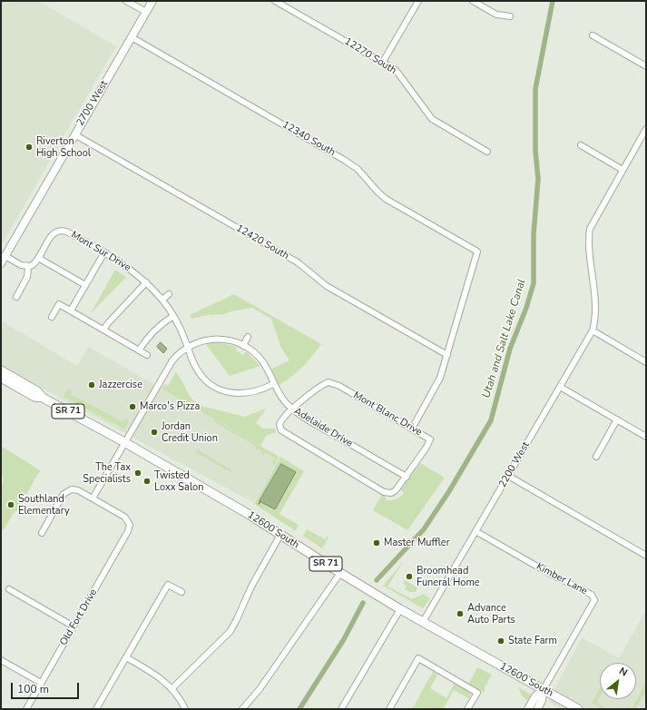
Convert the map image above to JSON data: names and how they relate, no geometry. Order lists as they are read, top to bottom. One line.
{"streets":{"main road":["2700 West","SR 71","12600 South"],"street":["12270 South","12340 South","12420 South","Mont Sur Drive","Mont Blanc Drive","Adelaide Drive","2200 West","Kimber Lane","Old Fort Drive"]},"crossings":[["2700 West","12340 South"],["2700 West","12420 South"],["12340 South","12420 South"],["Mont Sur Drive","Adelaide Drive"],["Mont Blanc Drive","Adelaide Drive"],["2200 West","12600 South"],["2200 West","Kimber Lane"],["12600 South","Kimber Lane"]],"water":["Utah and Salt Lake Canal"],"places":["Riverton High School","Jazzercise","Marco's Pizza","Jordan Credit Union","The Tax Specialists","Twisted Loxx Salon","Southland Elementary","Master Muffler","Broomhead Funeral Home","Advance Auto Parts","State Farm"],"scale_bar":"100 m","north":"top right"}
